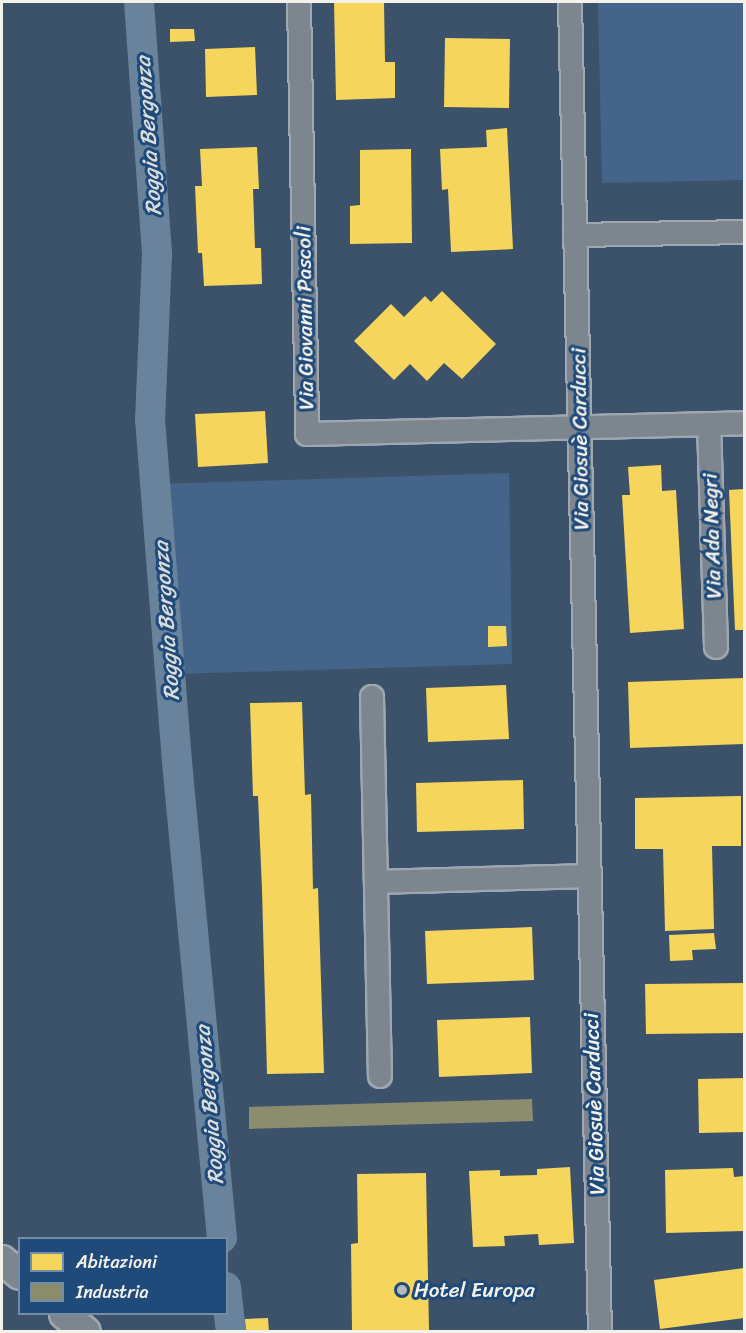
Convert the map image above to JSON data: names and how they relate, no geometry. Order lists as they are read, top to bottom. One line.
{"streets":{"street":["Via Giovanni Pascoli","Via Giosuè Carducci","Via Ada Negri"]},"crossings":[["Via Giovanni Pascoli","Via Giosuè Carducci"]],"water":["Roggia Bergonza"],"places":["Hotel Europa"],"legend":["Abitazioni","Industria"]}
